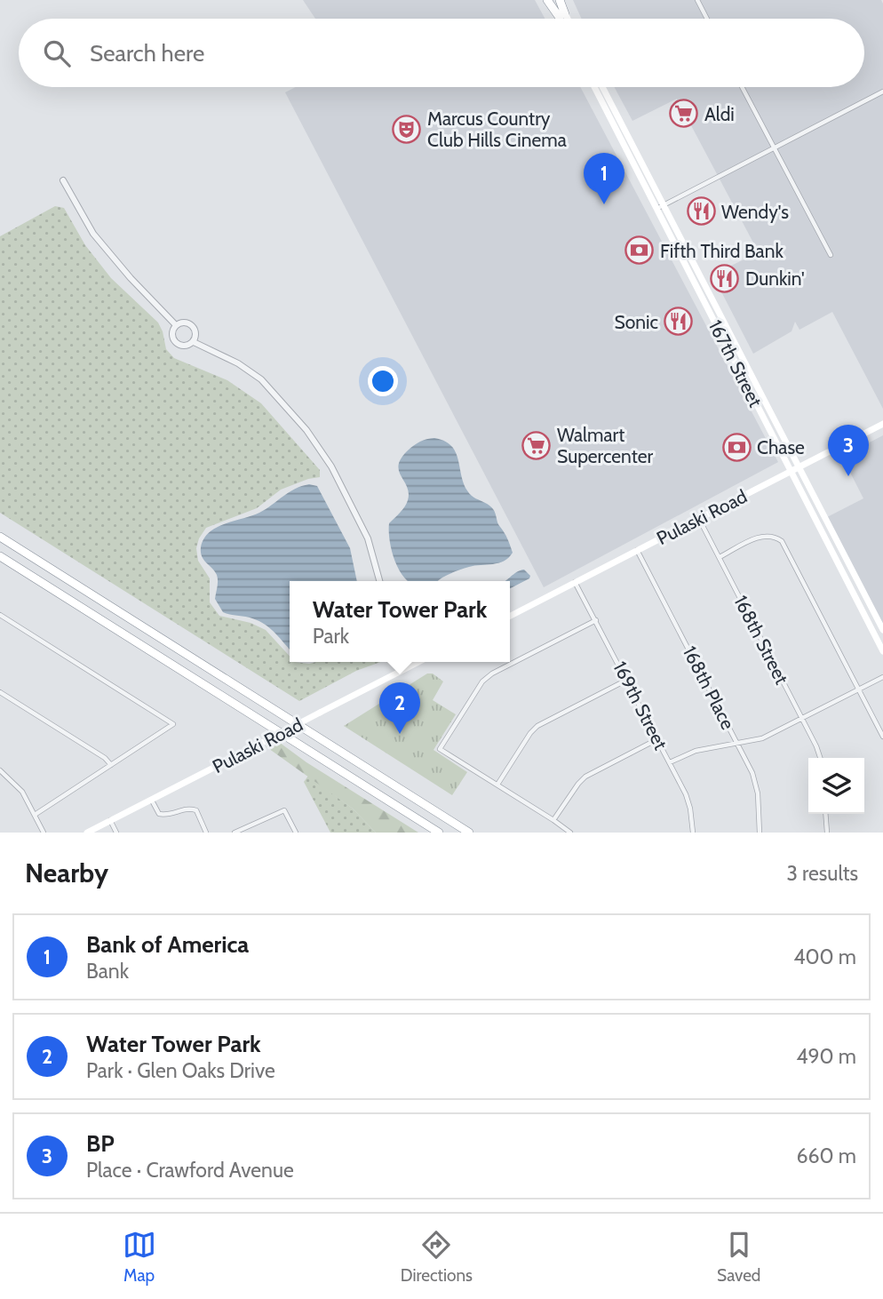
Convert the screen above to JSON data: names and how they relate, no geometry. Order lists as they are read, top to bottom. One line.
{"streets":{"main road":["167th Street","Pulaski Road"],"street":["168th Street","168th Place","169th Street"]},"crossings":[["167th Street","Pulaski Road"],["Pulaski Road","168th Street"],["Pulaski Road","168th Place"],["Pulaski Road","169th Street"]],"places":{"supermarket":["Aldi","Walmart Supercenter"],"theatre":["Marcus Country Club Hills Cinema"],"restaurant":["Wendy's","Dunkin'","Sonic"],"bank":["Fifth Third Bank","Chase"]},"page":{"search":"Search here","pins":["1","3","2"],"popup":["Water Tower Park","Park"],"heading":["Nearby","3 results"],"list":[{"mark":"1","name":"Bank of America","note":"Bank","value":"400 m"},{"mark":"2","name":"Water Tower Park","note":"Park · Glen Oaks Drive","value":"490 m"},{"mark":"3","name":"BP","note":"Place · Crawford Avenue","value":"660 m"}],"nav":["Map","Directions","Saved"]}}
